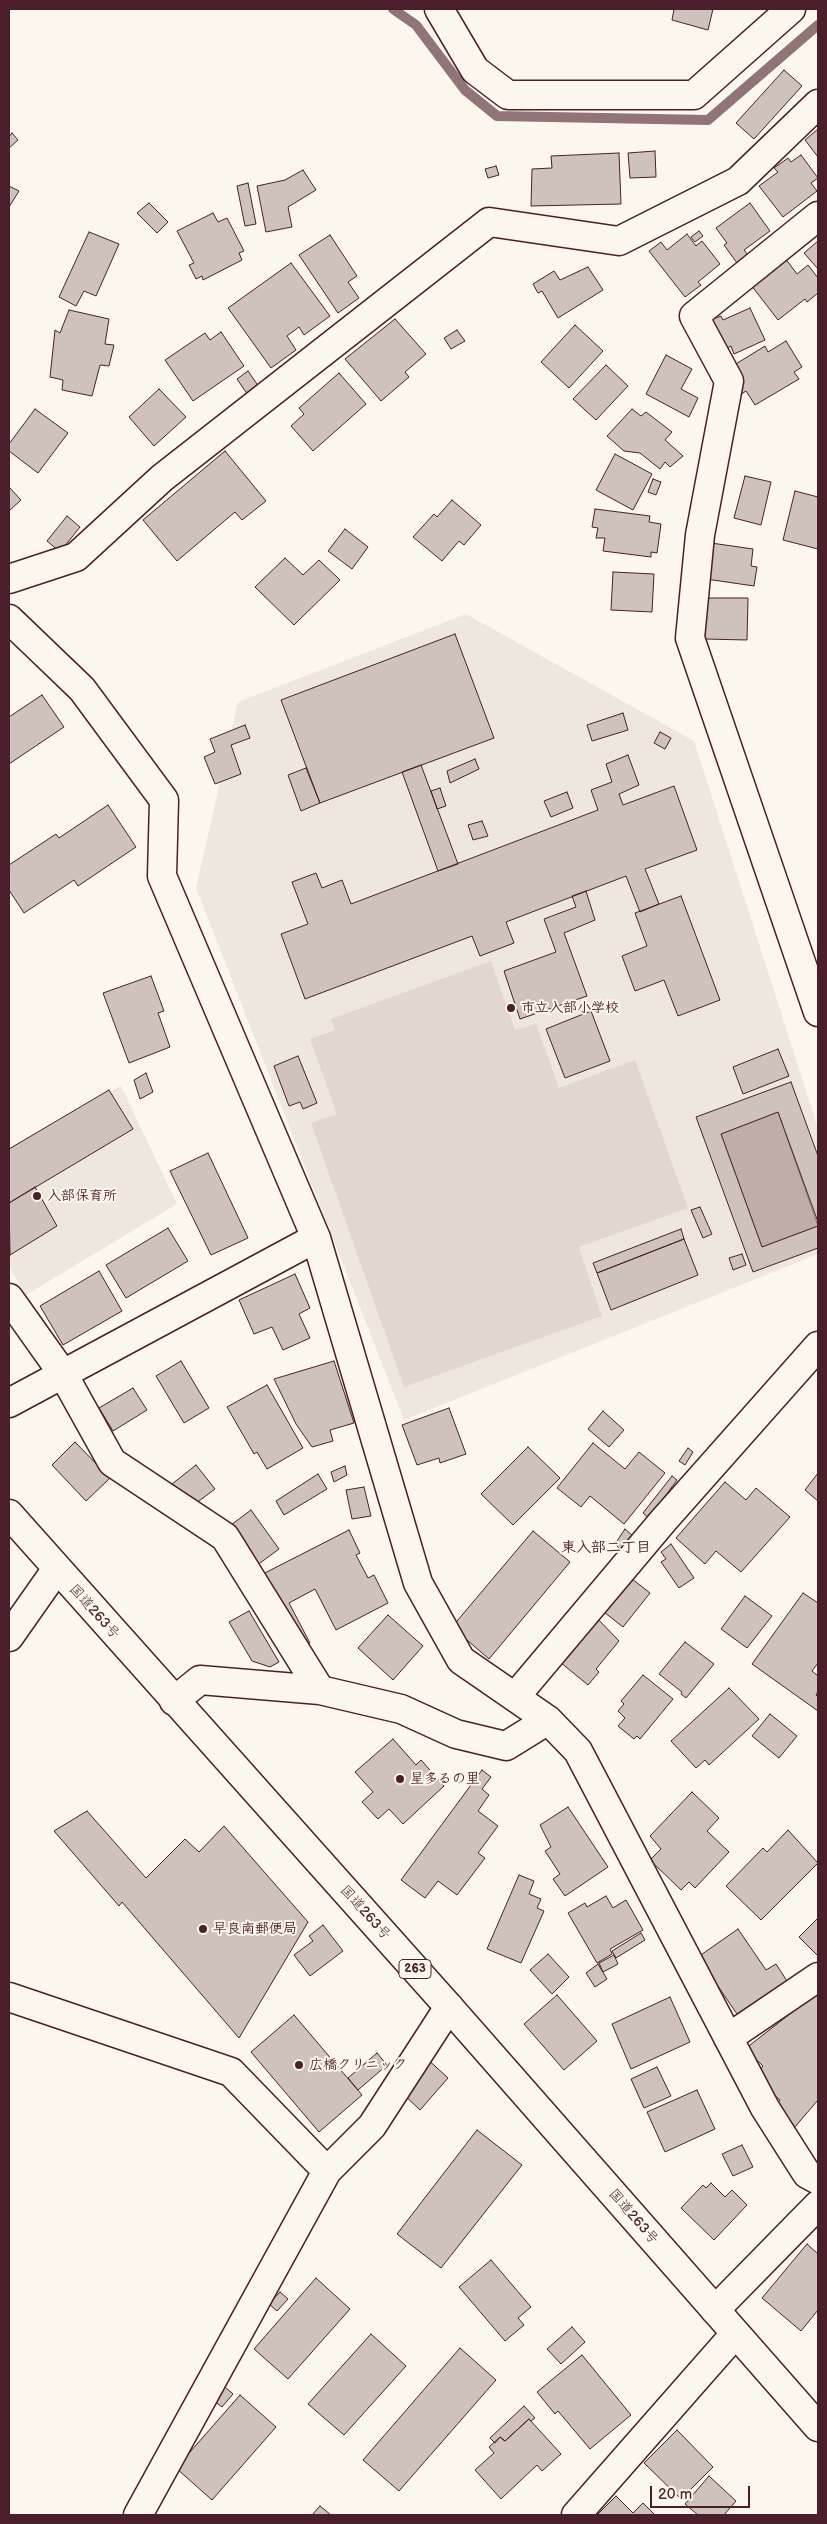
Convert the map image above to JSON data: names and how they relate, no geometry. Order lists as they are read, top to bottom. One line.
{"streets":{"main road":["国道263号","263"]},"districts":["東入部二丁目"],"places":["市立入部小学校","入部保育所","星多るの里","早良南郵便局","広橋クリニック"],"scale_bar":"20 m"}
